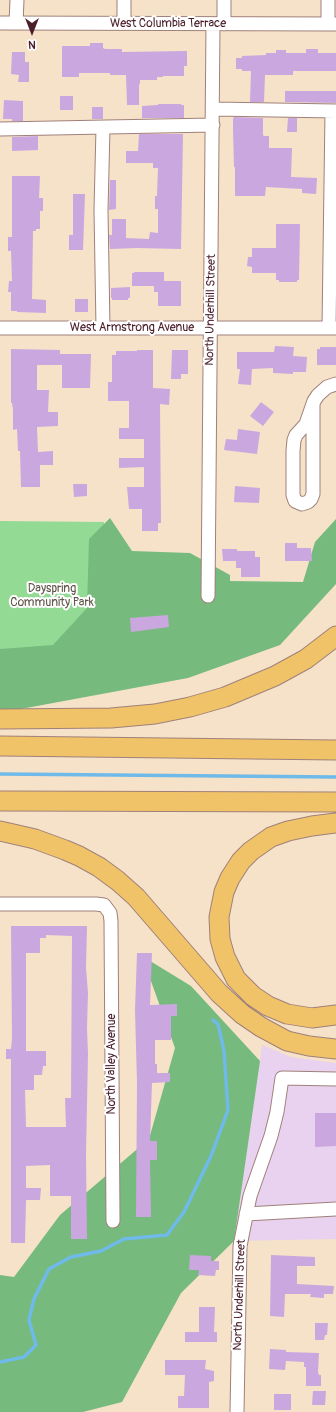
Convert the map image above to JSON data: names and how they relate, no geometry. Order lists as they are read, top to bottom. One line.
{"streets":{"street":["West Columbia Terrace","North Underhill Street","West Armstrong Avenue","North Valley Avenue"]},"crossings":[["West Columbia Terrace","North Underhill Street"],["North Underhill Street","West Armstrong Avenue"]],"parks":["Dayspring Community Park"],"north":"bottom"}
